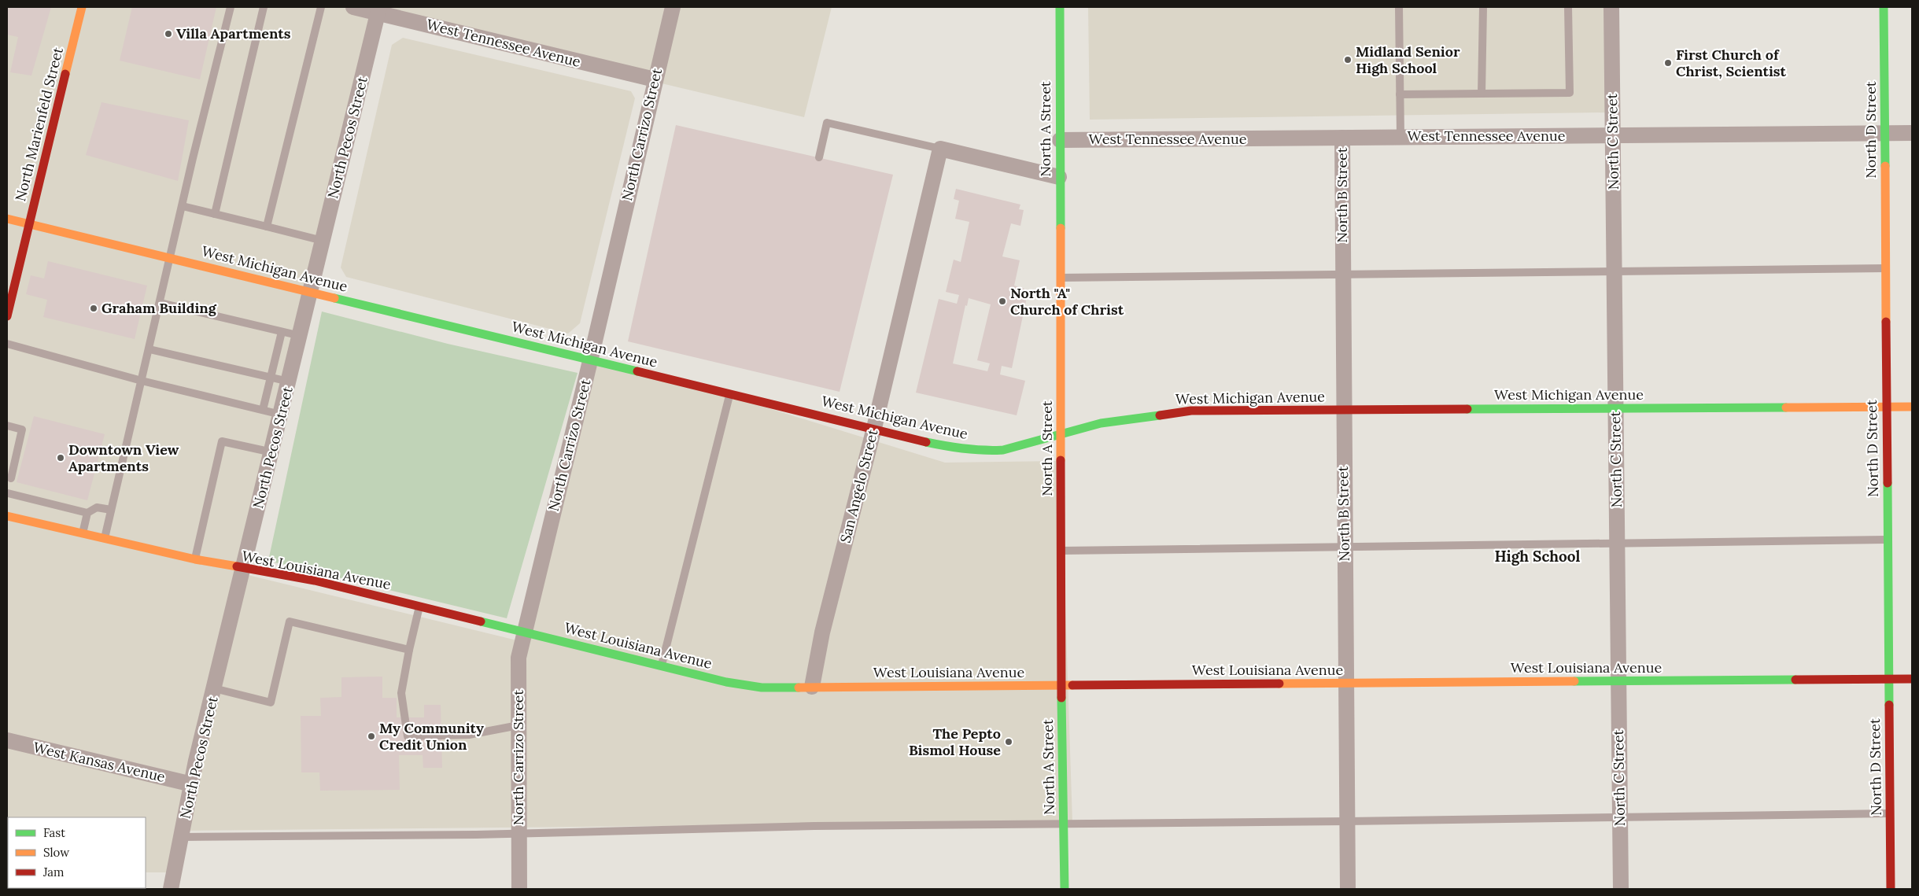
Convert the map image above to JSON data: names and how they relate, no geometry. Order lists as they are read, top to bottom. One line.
{"streets":{"street":["West Tennessee Avenue","North Marienfeld Street","North A Street","North D Street","North Carrizo Street","North Pecos Street","North C Street","North B Street","West Michigan Avenue","San Angelo Street","West Louisiana Avenue","West Kansas Avenue"]},"crossings":[["West Tennessee Avenue","North A Street"],["West Tennessee Avenue","North D Street"],["West Tennessee Avenue","North Carrizo Street"],["West Tennessee Avenue","North Pecos Street"],["West Tennessee Avenue","North C Street"],["West Tennessee Avenue","North B Street"],["North Marienfeld Street","West Michigan Avenue"],["North A Street","West Michigan Avenue"],["North A Street","West Louisiana Avenue"],["North D Street","West Michigan Avenue"],["North D Street","West Louisiana Avenue"],["North Carrizo Street","West Michigan Avenue"],["North Carrizo Street","West Louisiana Avenue"],["North Pecos Street","West Michigan Avenue"],["North Pecos Street","West Louisiana Avenue"],["North Pecos Street","West Kansas Avenue"],["North C Street","West Michigan Avenue"],["North C Street","West Louisiana Avenue"],["North B Street","West Michigan Avenue"],["North B Street","West Louisiana Avenue"],["West Michigan Avenue","San Angelo Street"],["San Angelo Street","West Louisiana Avenue"]],"districts":["High School"],"places":["Villa Apartments","Midland Senior High School","First Church of Christ, Scientist","North \"A\" Church of Christ","Graham Building","Downtown View Apartments","My Community Credit Union","The Pepto Bismol House"],"legend":["Fast","Slow","Jam"]}
